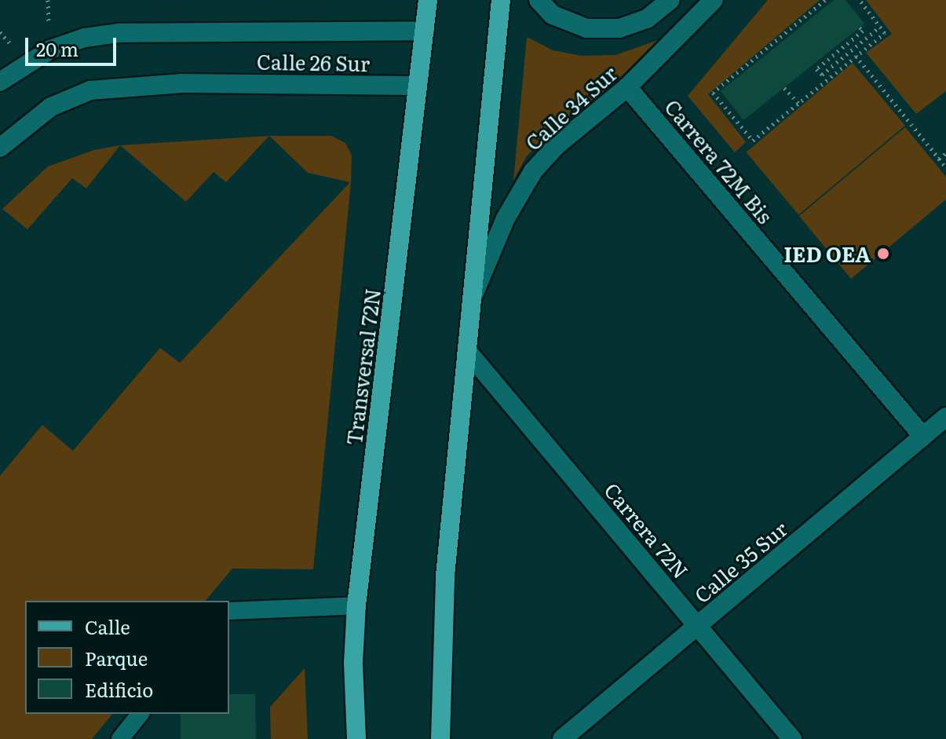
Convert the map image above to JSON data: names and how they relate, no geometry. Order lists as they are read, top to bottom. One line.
{"streets":{"main road":["Transversal 72N"],"street":["Calle 26 Sur","Calle 34 Sur","Carrera 72M Bis","Carrera 72N","Calle 35 Sur"]},"crossings":[["Calle 26 Sur","Transversal 72N"],["Calle 34 Sur","Carrera 72M Bis"],["Carrera 72M Bis","Calle 35 Sur"],["Carrera 72N","Calle 35 Sur"]],"places":["IED OEA"],"legend":["Calle","Parque","Edificio"],"scale_bar":"20 m"}
